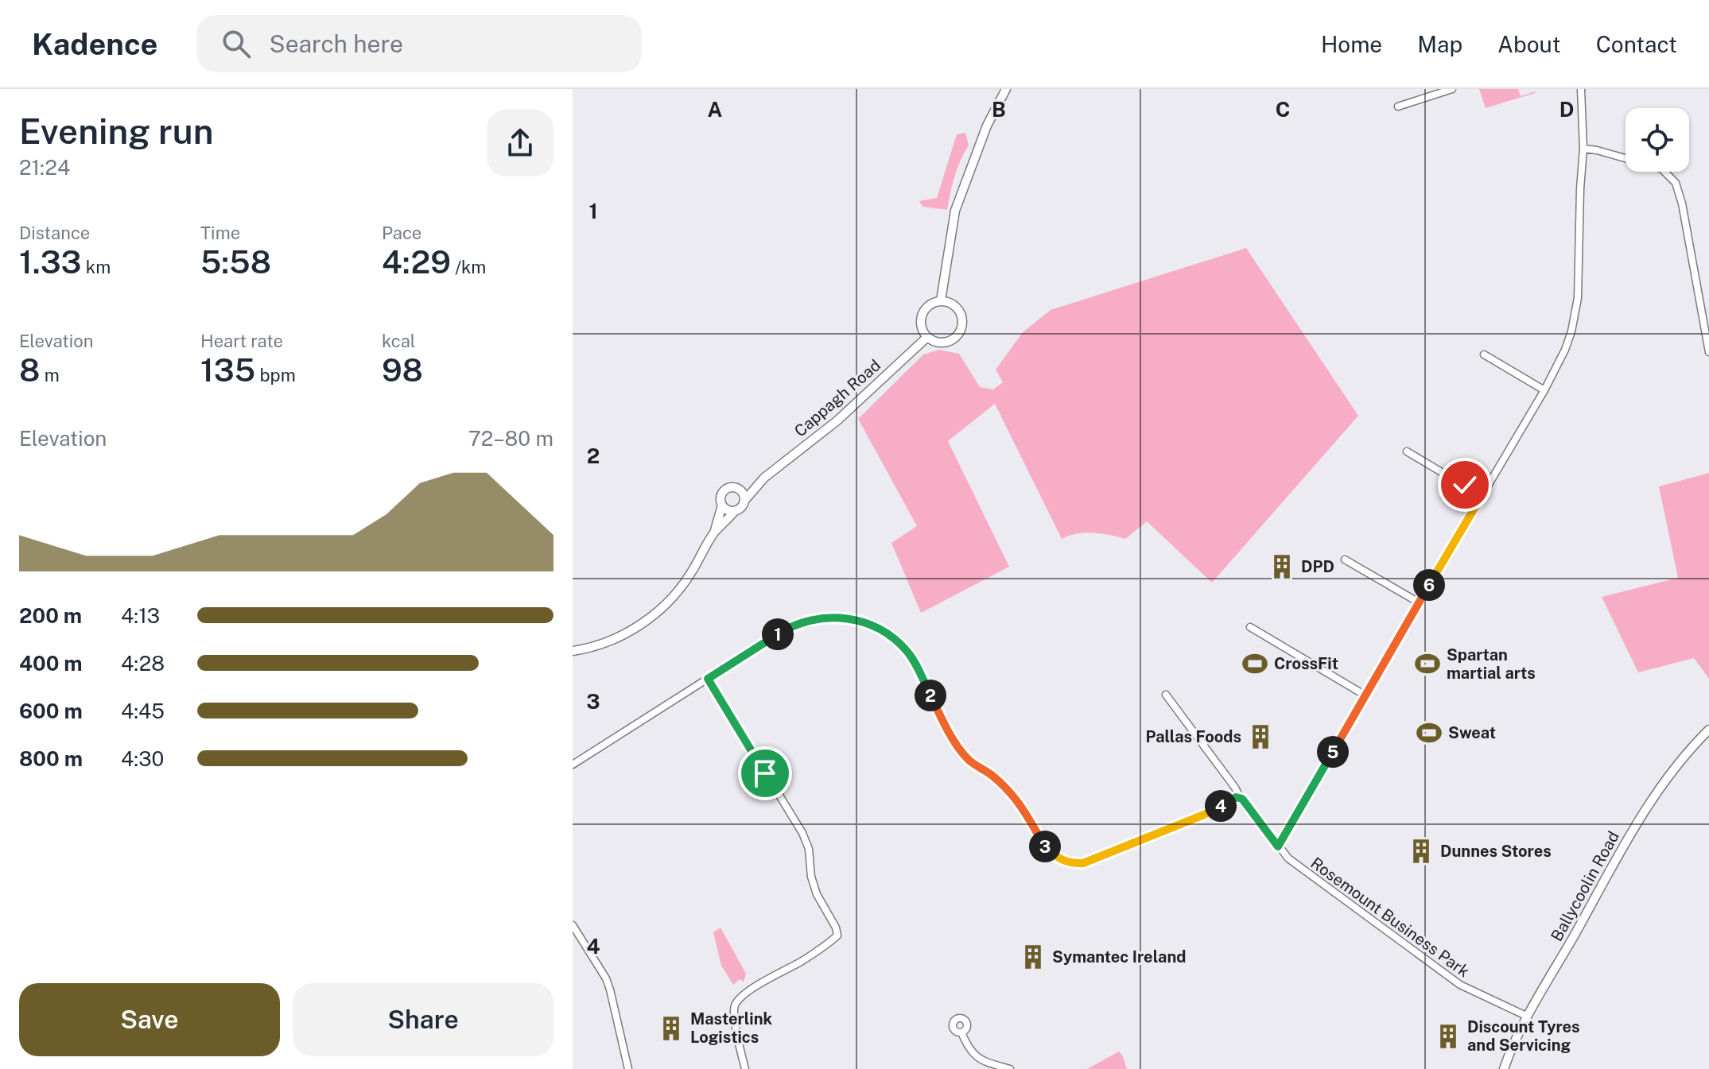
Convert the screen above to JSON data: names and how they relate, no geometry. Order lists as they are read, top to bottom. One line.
{"streets":{"street":["Cappagh Road","Ballycoolin Road","Rosemount Business Park"]},"crossings":[["Ballycoolin Road","Rosemount Business Park"]],"places":{"building":["DPD","Pallas Foods","Dunnes Stores","Symantec Ireland","Masterlink Logistics","Discount Tyres and Servicing"],"sports":["CrossFit","Spartan martial arts","Sweat"]},"page":{"header":"Kadence","search":"Search here","nav":["Home","Map","About","Contact"],"heading":["Evening run","21:24"],"stats":[["Distance","1.33 km"],["Time","5:58"],["Pace","4:29 /km"],["Elevation","8 m"],["Heart rate","135 bpm"],["kcal","98"]],"chart":["Elevation","72–80 m"],"pins":["6","1","2","5","4","3"],"list":[{"name":"200 m","note":"4:13"},{"name":"400 m","note":"4:28"},{"name":"600 m","note":"4:45"},{"name":"800 m","note":"4:30"}],"buttons":["Save","Share"]},"grid":{"columns":["A","B","C","D"],"rows":["1","2","3","4"]}}
